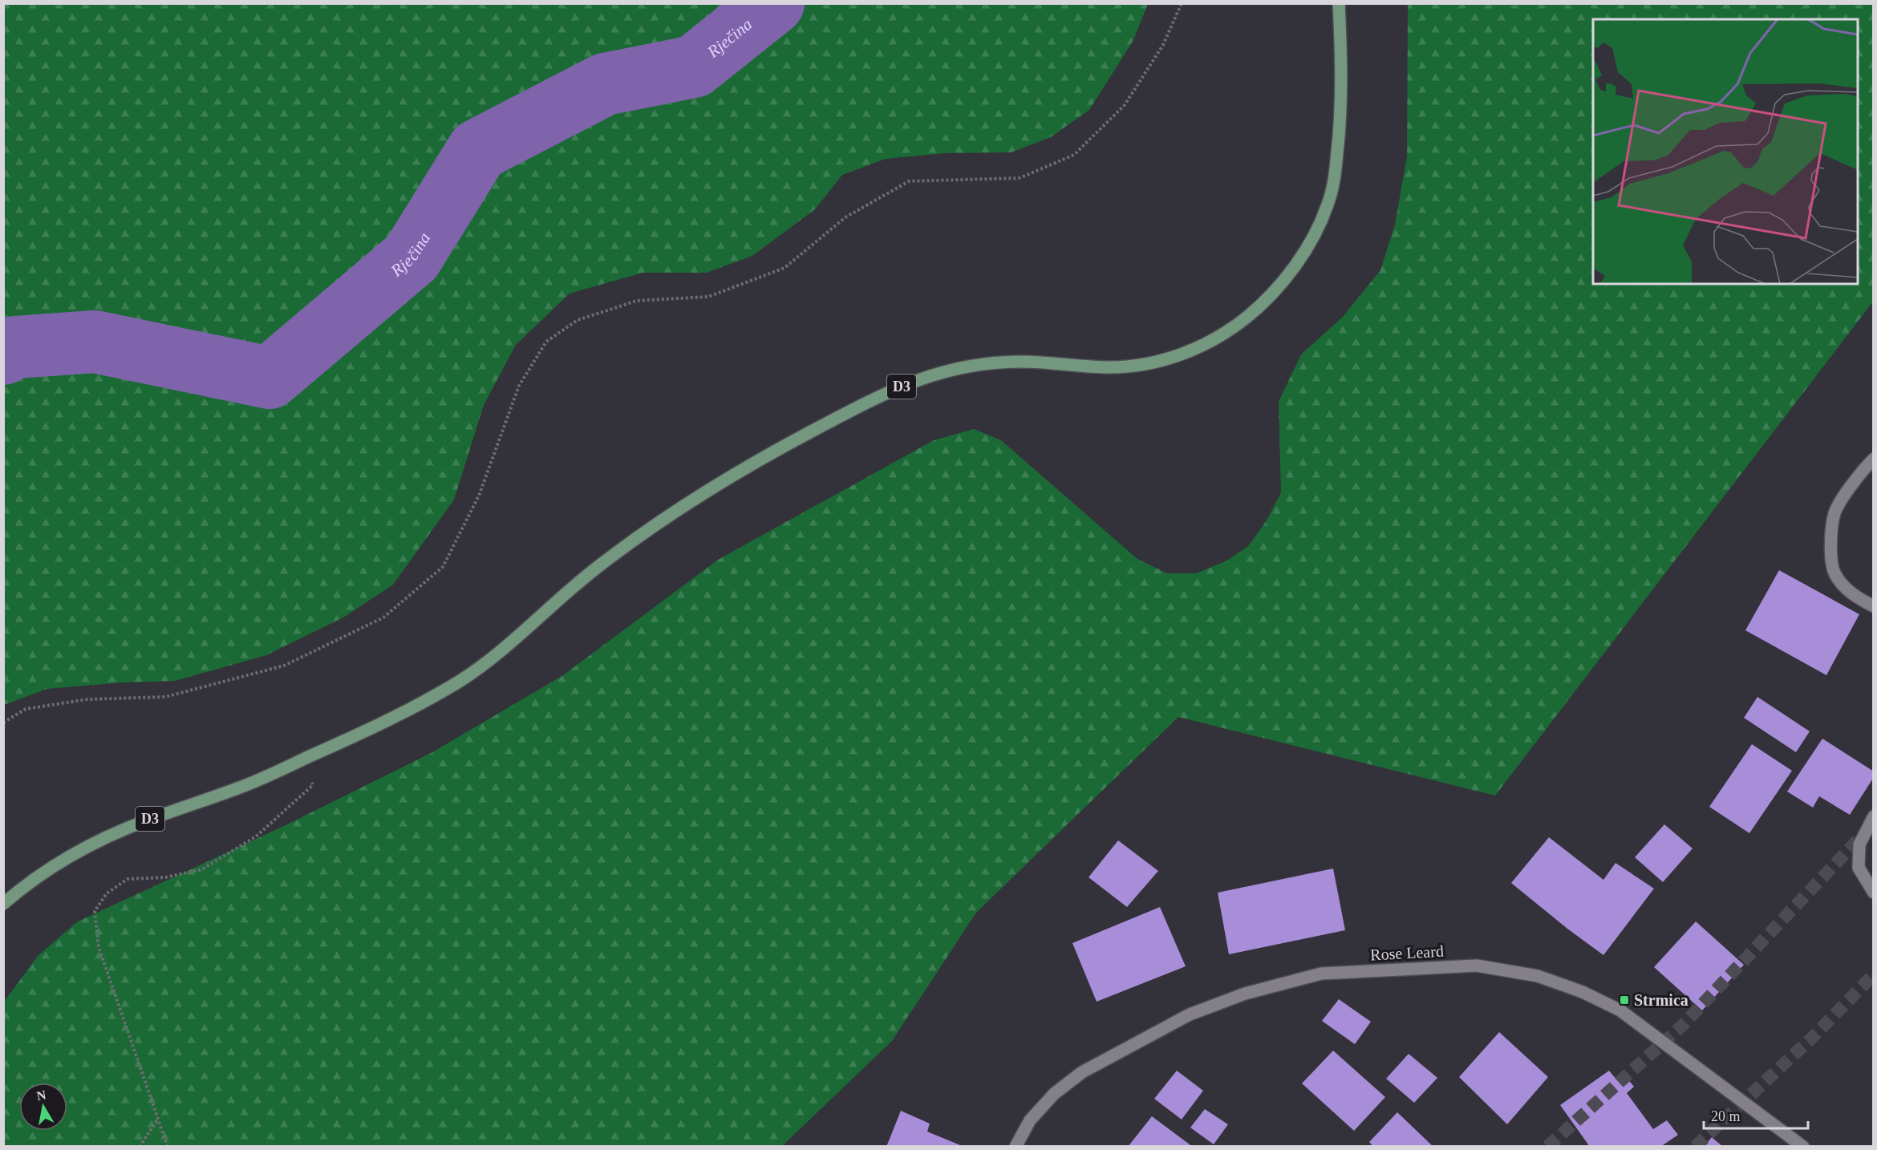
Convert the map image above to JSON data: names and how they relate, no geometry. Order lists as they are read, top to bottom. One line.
{"streets":{"main road":["D3"],"street":["Rose Leard"]},"water":["Rječina"],"places":{"transit":["Strmica"]},"scale_bar":"20 m","north":"top"}
